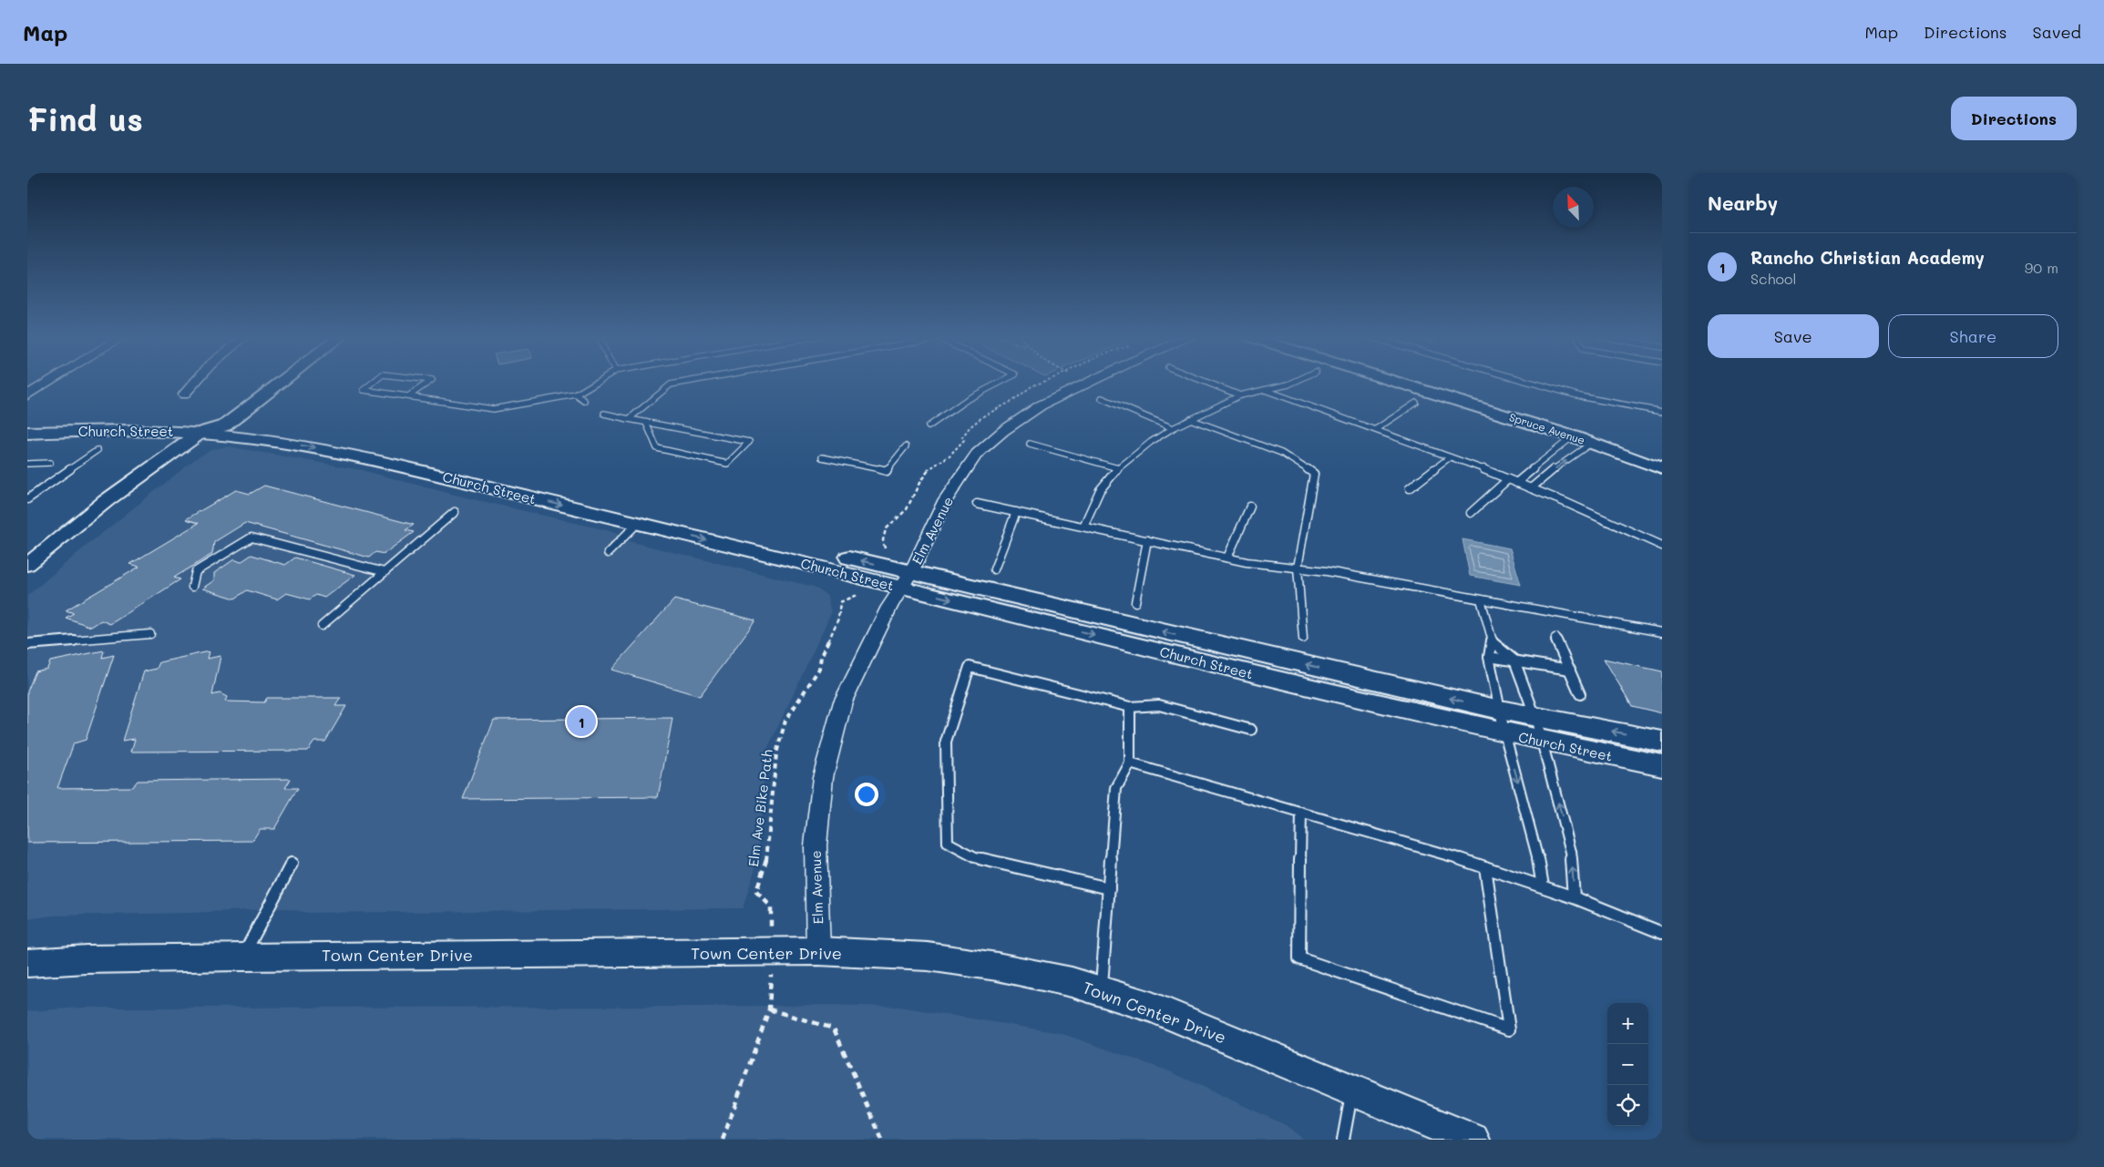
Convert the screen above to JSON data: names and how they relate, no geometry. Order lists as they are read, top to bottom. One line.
{"streets":{"main road":["Church Street"],"street":["Spruce Avenue","Elm Avenue","Town Center Drive"],"path":["Elm Ave Bike Path"]},"crossings":[["Church Street","Elm Avenue"],["Elm Avenue","Town Center Drive"]],"north":"top left","page":{"header":"Map","nav":["Map","Directions","Saved"],"buttons":["Directions",["Save","Share"]],"title":"Find us","heading":"Nearby","list":[{"mark":"1","name":"Rancho Christian Academy","note":"School","value":"90 m"}],"pins":"1","map_buttons":["+","−"]}}
